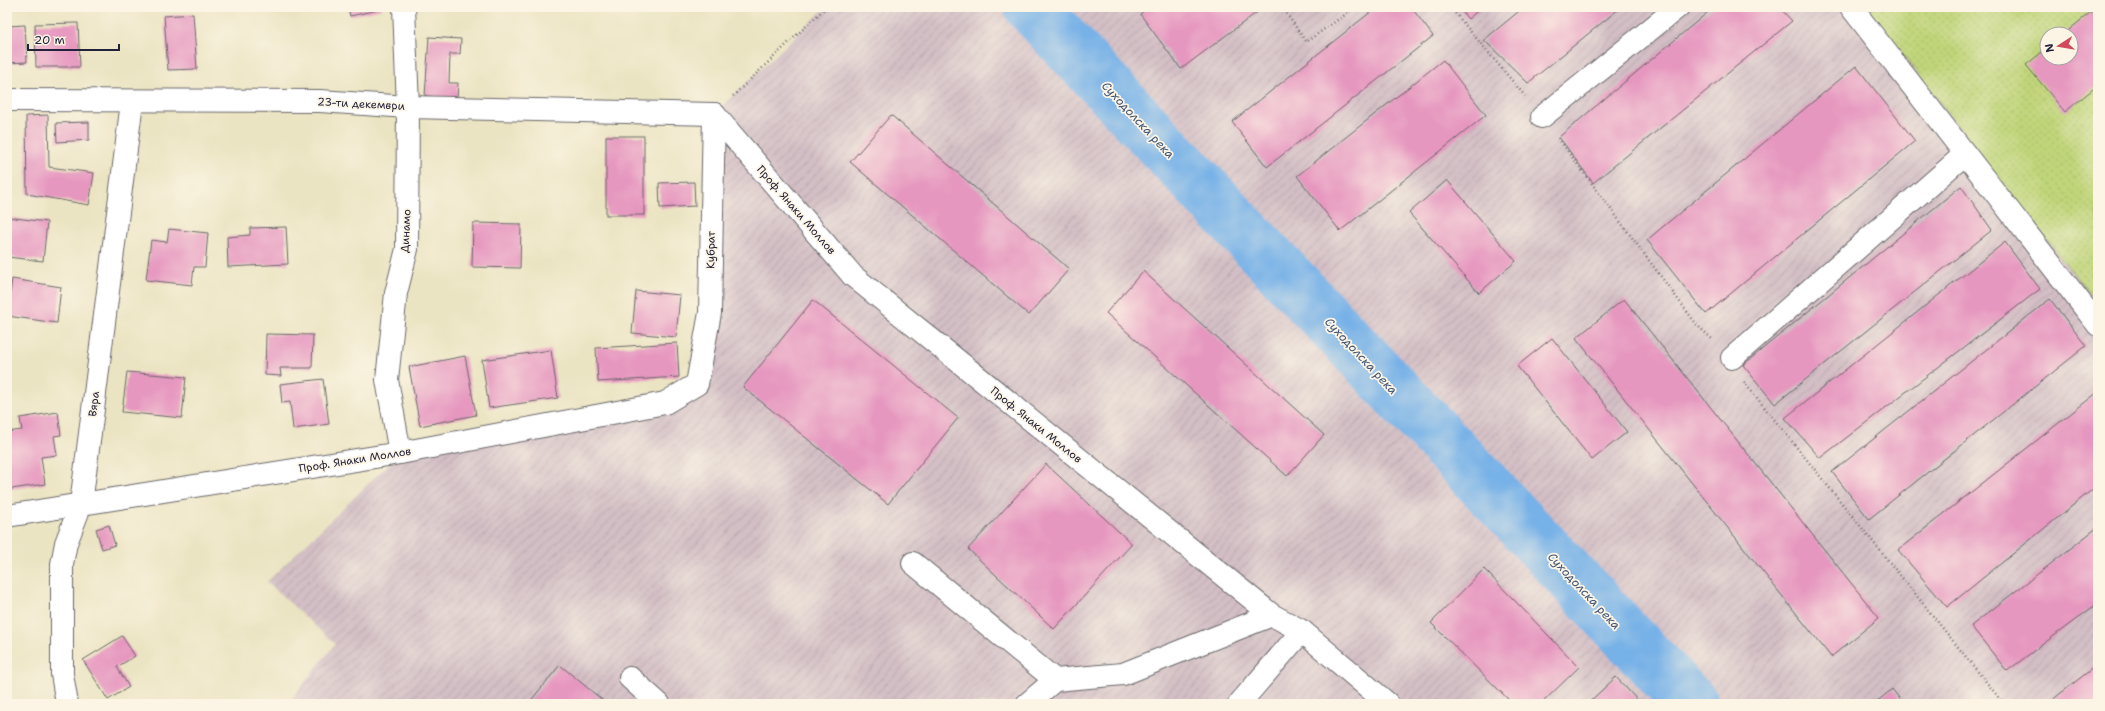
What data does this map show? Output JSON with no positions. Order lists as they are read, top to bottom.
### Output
{
  "streets": {
    "street": [
      "23-ти декември",
      "Проф. Янаки Моллов",
      "Динамо",
      "Кубрат",
      "Вяра"
    ]
  },
  "crossings": [
    ["23-ти декември", "Проф. Янаки Моллов"],
    ["23-ти декември", "Динамо"],
    ["23-ти декември", "Кубрат"],
    ["23-ти декември", "Вяра"],
    ["Проф. Янаки Моллов", "Динамо"],
    ["Проф. Янаки Моллов", "Кубрат"],
    ["Проф. Янаки Моллов", "Вяра"]
  ],
  "water": ["Суходолска река"],
  "scale_bar": "20 m",
  "north": "left"
}
